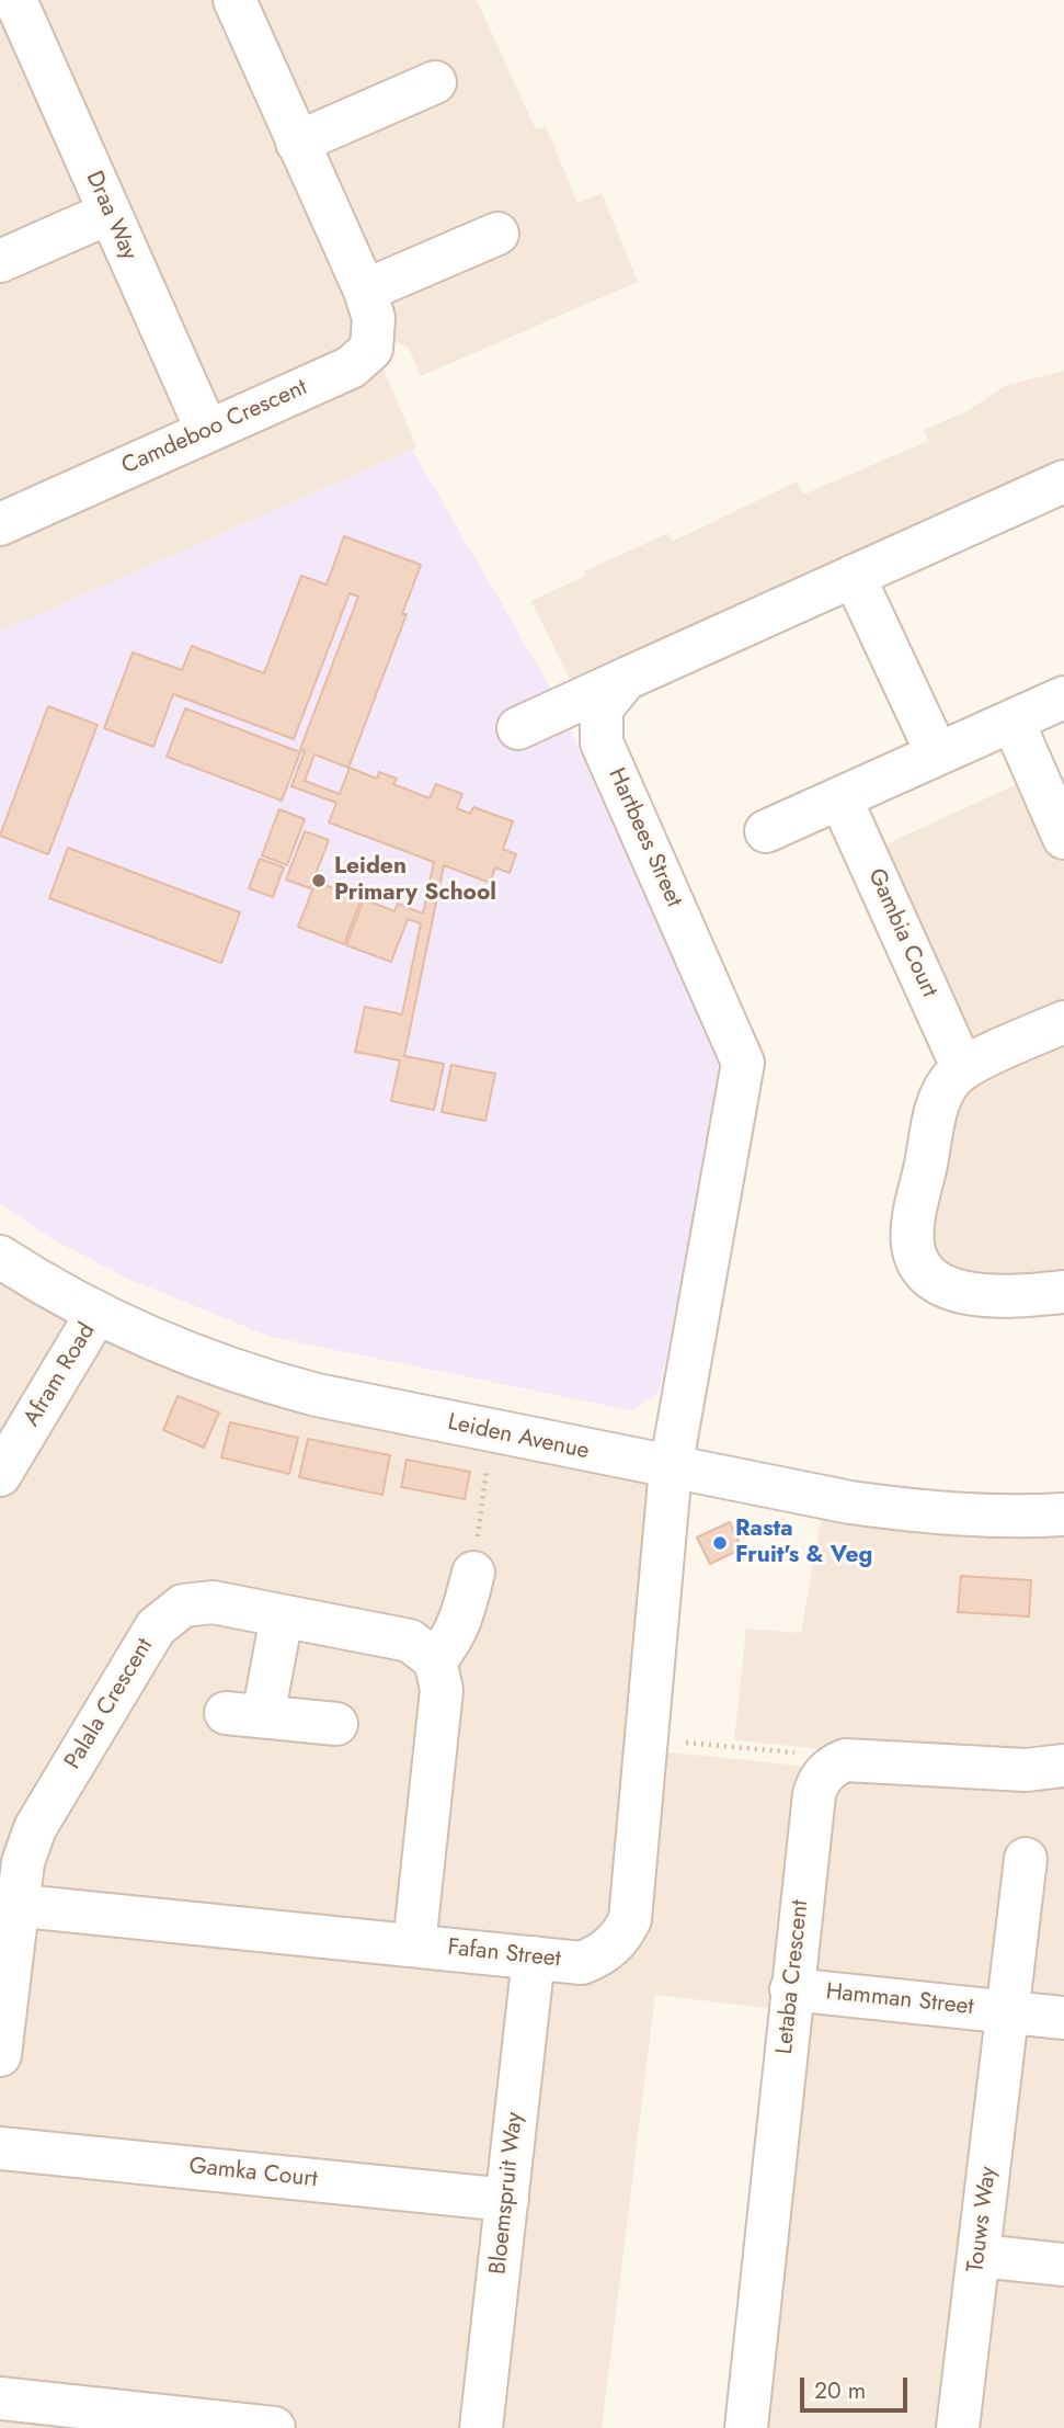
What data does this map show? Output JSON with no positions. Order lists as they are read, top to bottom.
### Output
{
  "streets": {
    "street": [
      "Draa Way",
      "Camdeboo Crescent",
      "Hartbees Street",
      "Gambia Court",
      "Afram Road",
      "Leiden Avenue",
      "Palala Crescent",
      "Fafan Street",
      "Letaba Crescent",
      "Hamman Street",
      "Gamka Court",
      "Bloemspruit Way",
      "Touws Way"
    ]
  },
  "crossings": [
    ["Draa Way", "Camdeboo Crescent"],
    ["Hartbees Street", "Leiden Avenue"],
    ["Hartbees Street", "Fafan Street"],
    ["Afram Road", "Leiden Avenue"],
    ["Leiden Avenue", "Fafan Street"],
    ["Palala Crescent", "Fafan Street"],
    ["Fafan Street", "Bloemspruit Way"],
    ["Letaba Crescent", "Hamman Street"],
    ["Hamman Street", "Touws Way"],
    ["Gamka Court", "Bloemspruit Way"]
  ],
  "places": ["Leiden Primary School", "Rasta Fruit's & Veg"],
  "scale_bar": "20 m"
}
